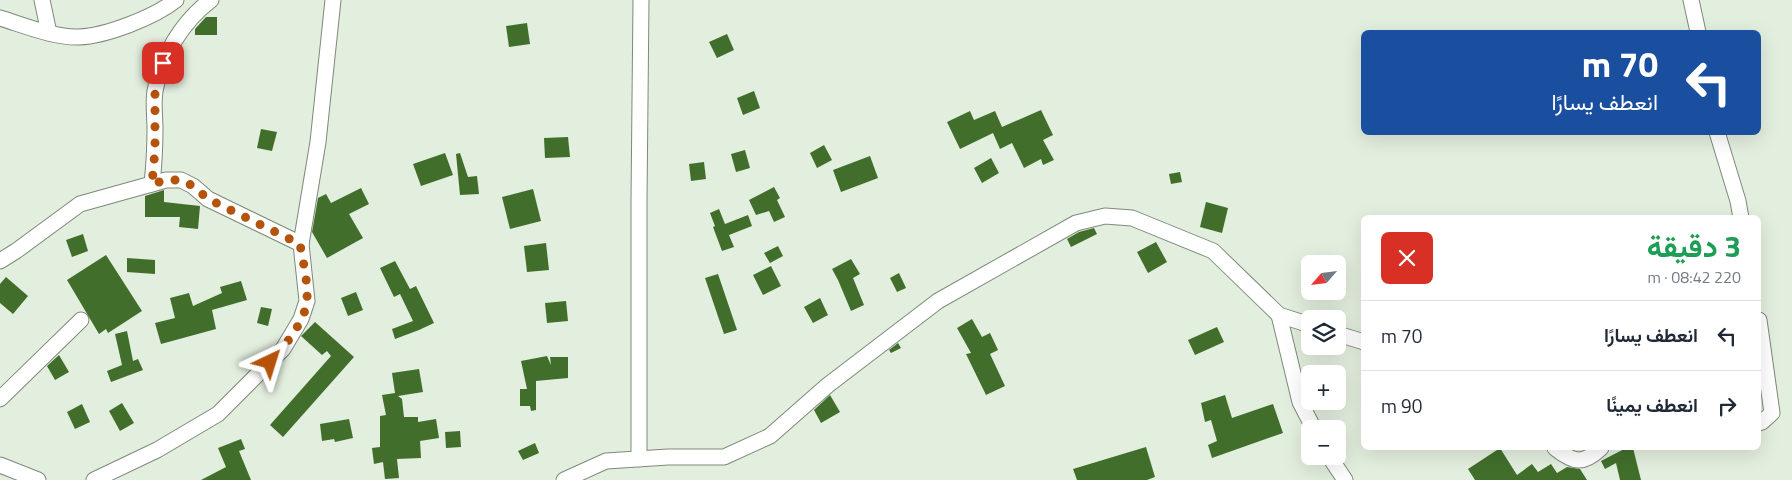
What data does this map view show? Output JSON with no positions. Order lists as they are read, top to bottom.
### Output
{
  "north": "bottom left",
  "page": {
    "turn": ["70 m", "انعطف يسارًا"],
    "heading": ["3 دقيقة", "220 m · 08:42"],
    "map_buttons": ["+", "−"],
    "list": [
      {
        "name": "انعطف يسارًا",
        "value": "70 m"
      },
      {
        "name": "انعطف يمينًا",
        "value": "90 m"
      }
    ]
  }
}
